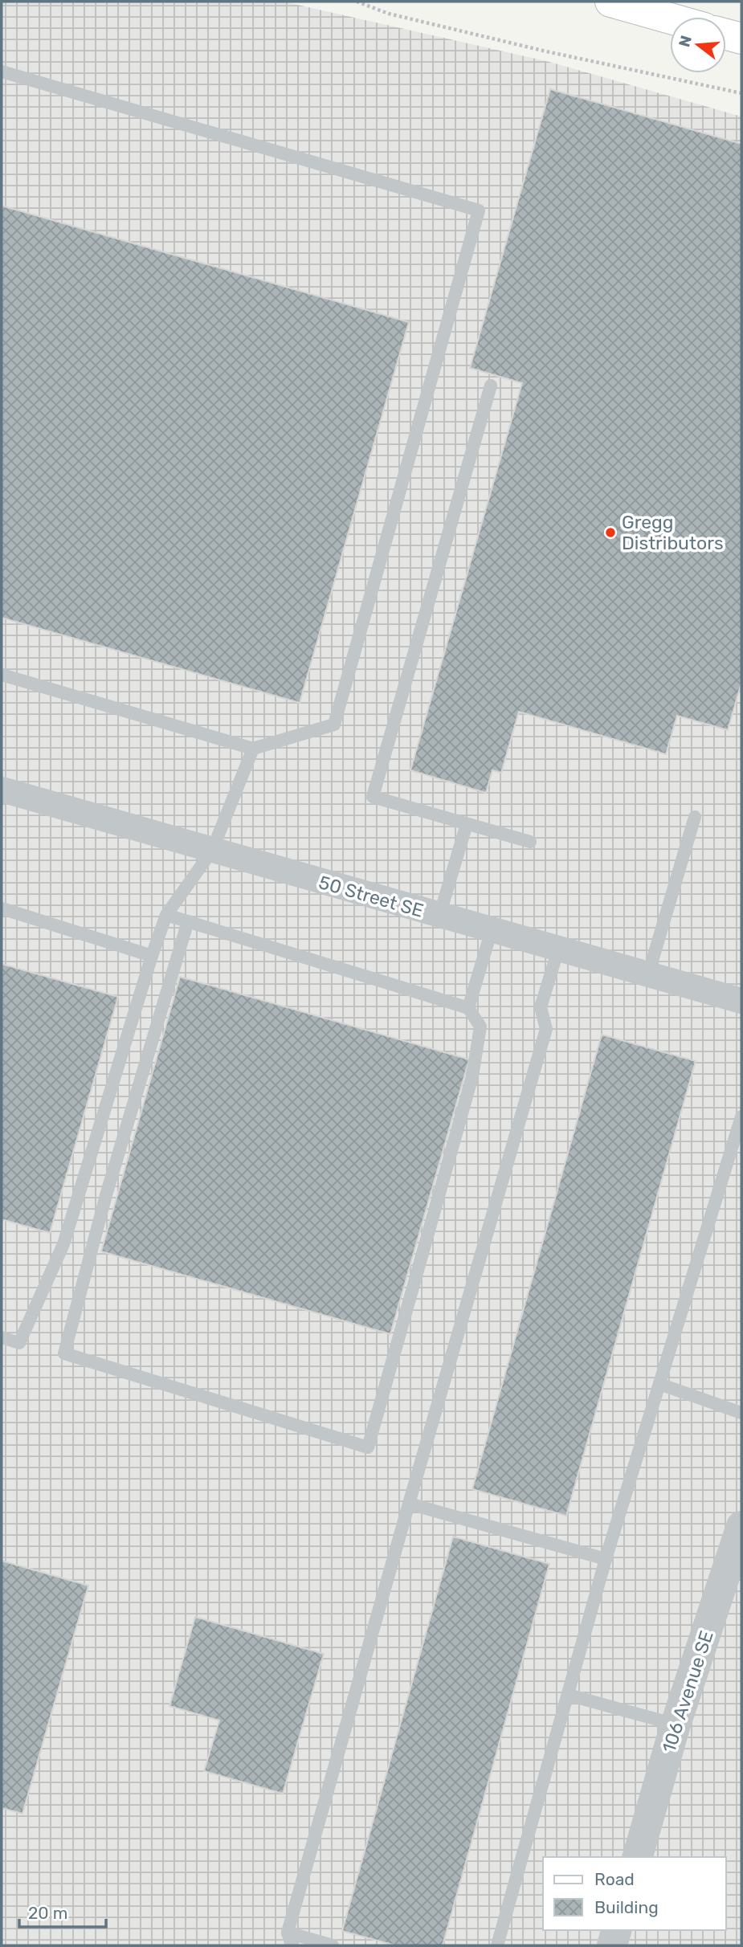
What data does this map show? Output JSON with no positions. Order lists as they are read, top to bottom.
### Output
{
  "streets": {
    "street": ["50 Street SE", "106 Avenue SE"]
  },
  "places": ["Gregg Distributors"],
  "legend": ["Road", "Building"],
  "scale_bar": "20 m",
  "north": "left"
}
